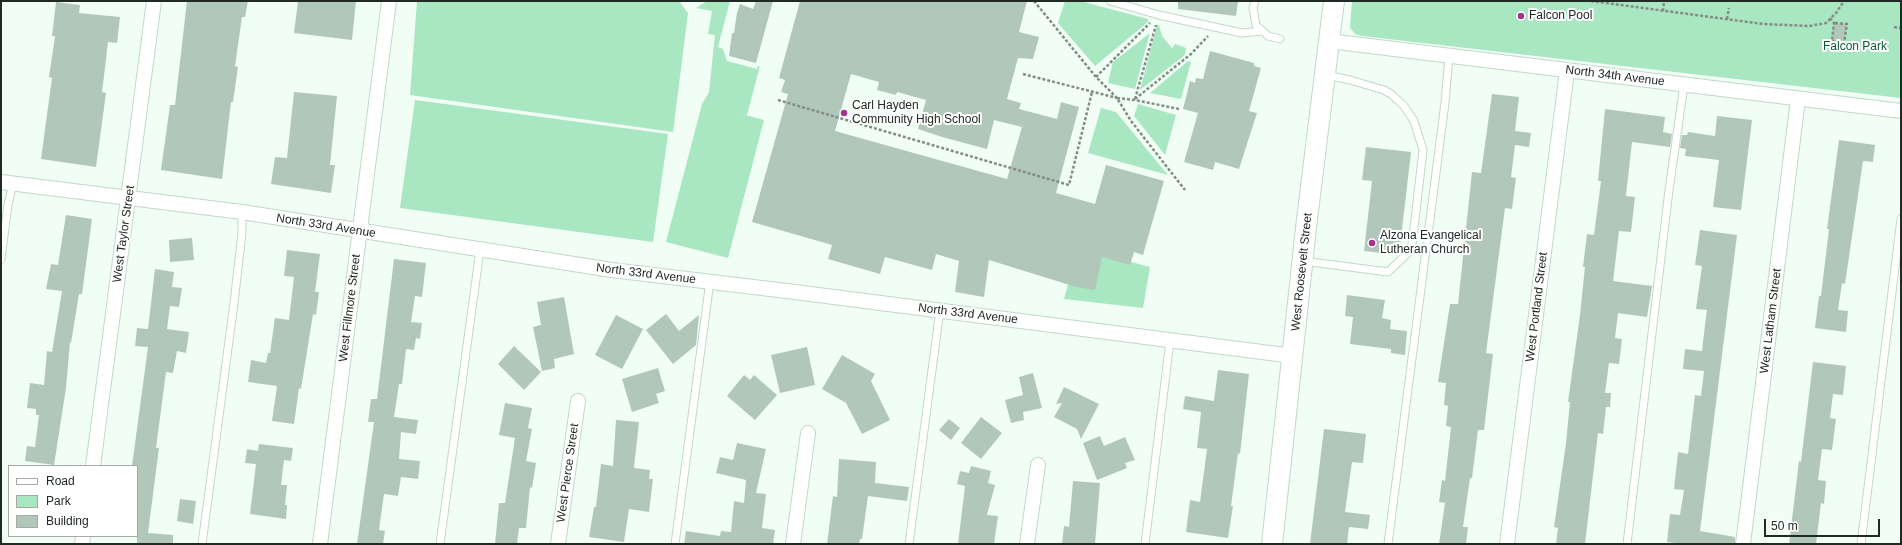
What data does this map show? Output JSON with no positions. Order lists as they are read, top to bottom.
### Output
{
  "streets": {
    "street": [
      "North 34th Avenue",
      "North 33rd Avenue",
      "West Taylor Street",
      "West Roosevelt Street",
      "West Portland Street",
      "West Fillmore Street",
      "West Latham Street",
      "West Pierce Street"
    ]
  },
  "crossings": [
    ["North 34th Avenue", "West Roosevelt Street"],
    ["North 34th Avenue", "West Portland Street"],
    ["North 34th Avenue", "West Latham Street"],
    ["North 33rd Avenue", "West Taylor Street"],
    ["North 33rd Avenue", "West Roosevelt Street"],
    ["North 33rd Avenue", "West Fillmore Street"]
  ],
  "parks": ["Falcon Park"],
  "places": ["Falcon Pool", "Carl Hayden Community High School", "Alzona Evangelical Lutheran Church"],
  "legend": ["Road", "Park", "Building"],
  "scale_bar": "50 m"
}
